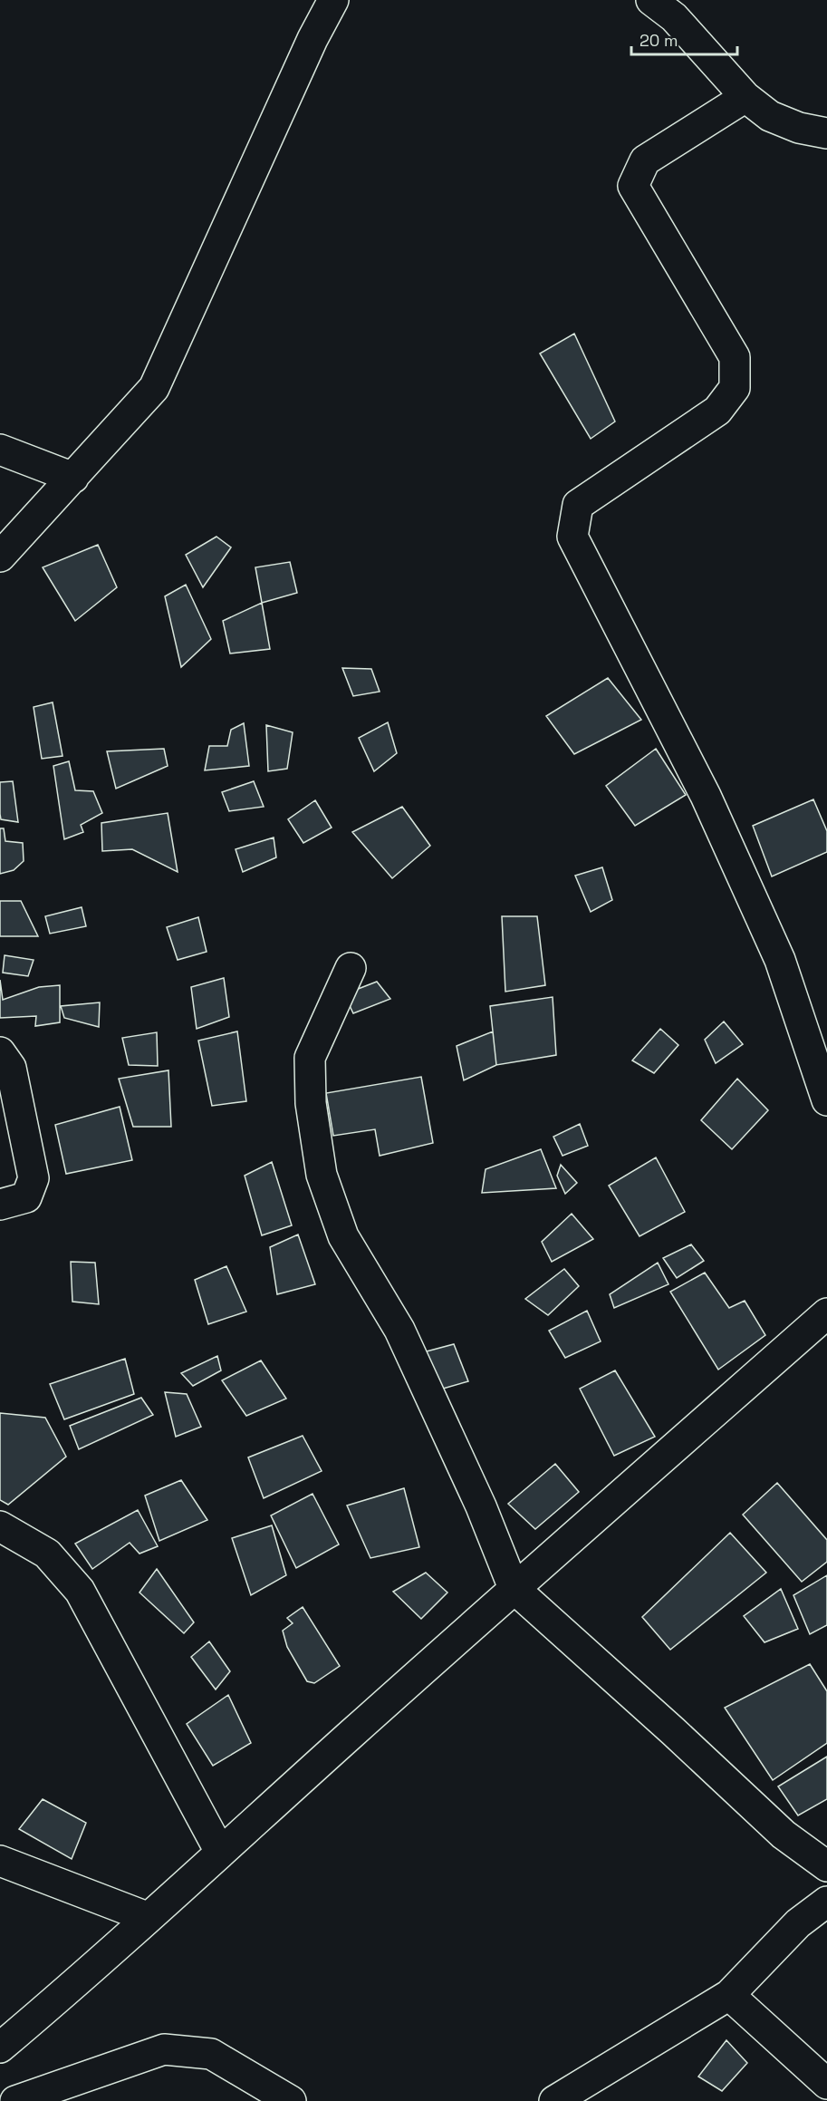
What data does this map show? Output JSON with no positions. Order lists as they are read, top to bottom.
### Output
{
  "scale_bar": "20 m"
}
